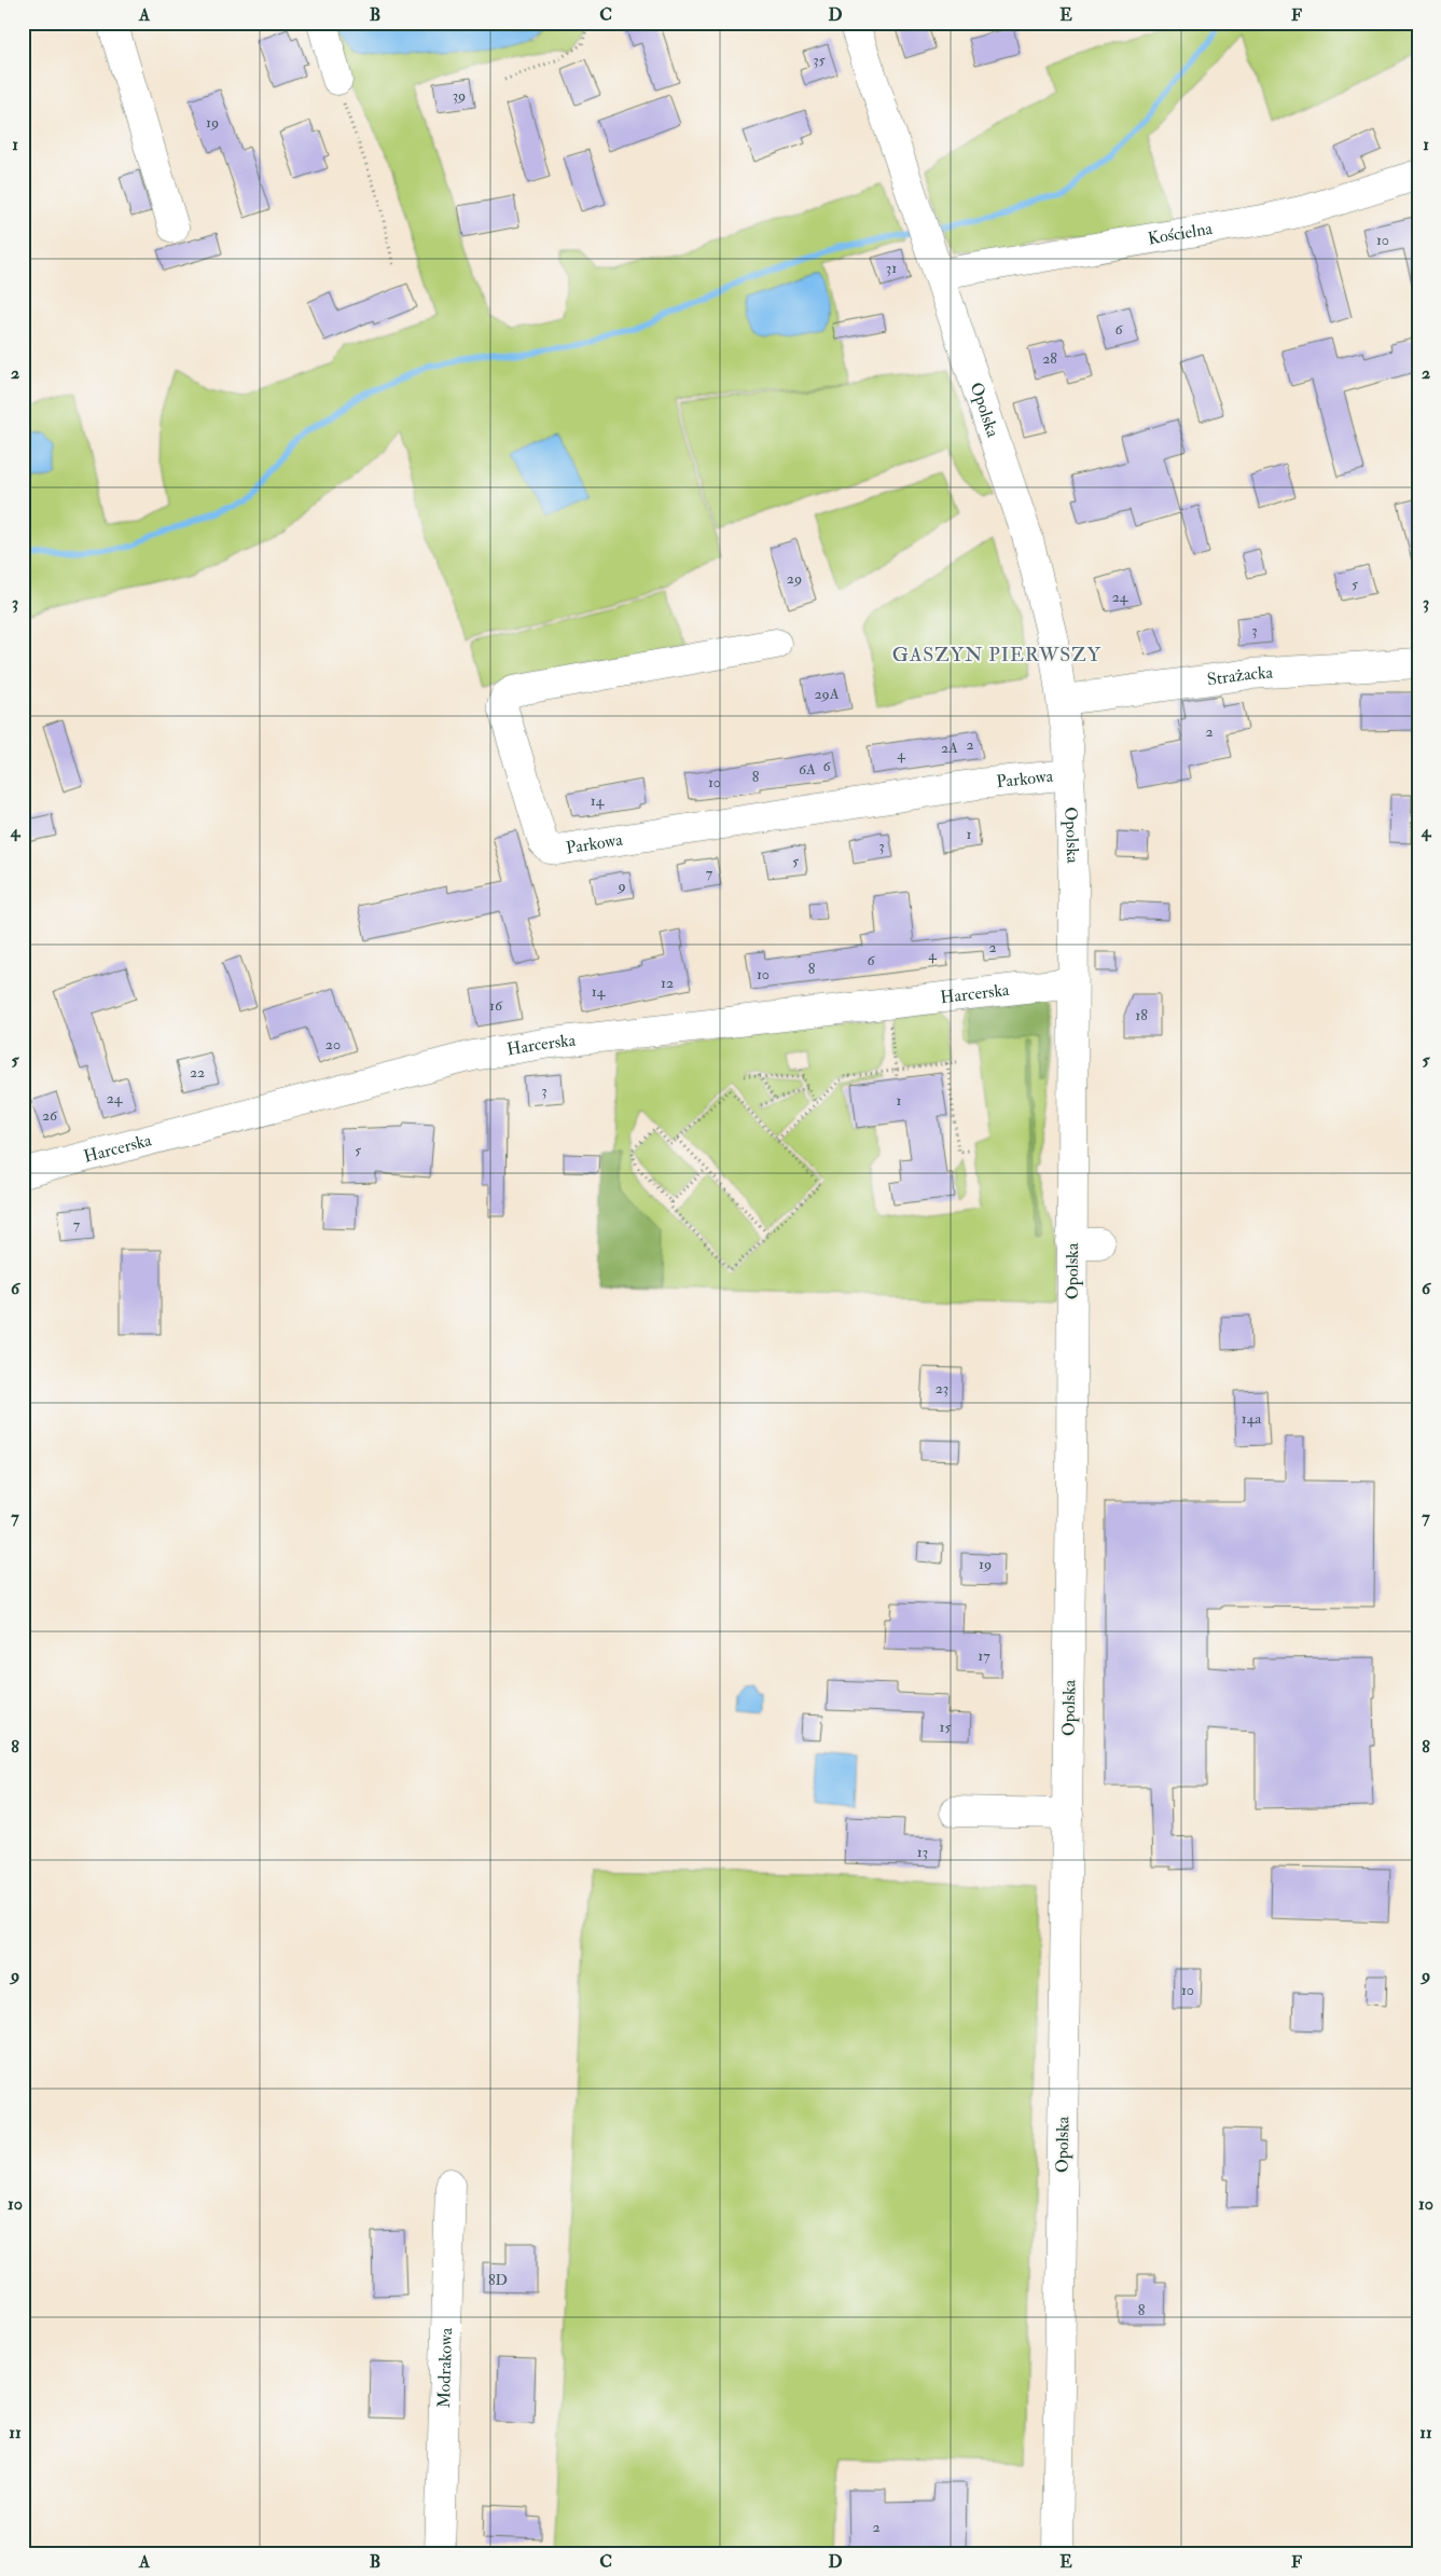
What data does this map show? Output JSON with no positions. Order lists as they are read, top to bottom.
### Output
{
  "streets": {
    "street": [
      "Kościelna",
      "Opolska",
      "Strażacka",
      "Parkowa",
      "Harcerska",
      "Modrakowa"
    ]
  },
  "crossings": [
    ["Kościelna", "Opolska"],
    ["Opolska", "Strażacka"],
    ["Opolska", "Parkowa"],
    ["Opolska", "Harcerska"]
  ],
  "districts": ["GASZYN PIERWSZY"],
  "house_numbers": [
    "35",
    "39",
    "19",
    "10",
    "31",
    "6",
    "28",
    "29",
    "5",
    "24",
    "3",
    "29A",
    "2",
    "2",
    "2A",
    "4",
    "6",
    "6A",
    "8",
    "10",
    "14",
    "1",
    "3",
    "5",
    "7",
    "9",
    "2",
    "4",
    "6",
    "8",
    "10",
    "12",
    "14",
    "16",
    "18",
    "20",
    "22",
    "3",
    "24",
    "1",
    "26",
    "5",
    "7",
    "23",
    "14a",
    "19",
    "17",
    "15",
    "13",
    "10",
    "8D",
    "8",
    "2"
  ],
  "grid": {
    "columns": [
      "A",
      "B",
      "C",
      "D",
      "E",
      "F"
    ],
    "rows": [
      "1",
      "2",
      "3",
      "4",
      "5",
      "6",
      "7",
      "8",
      "9",
      "10",
      "11"
    ]
  }
}
